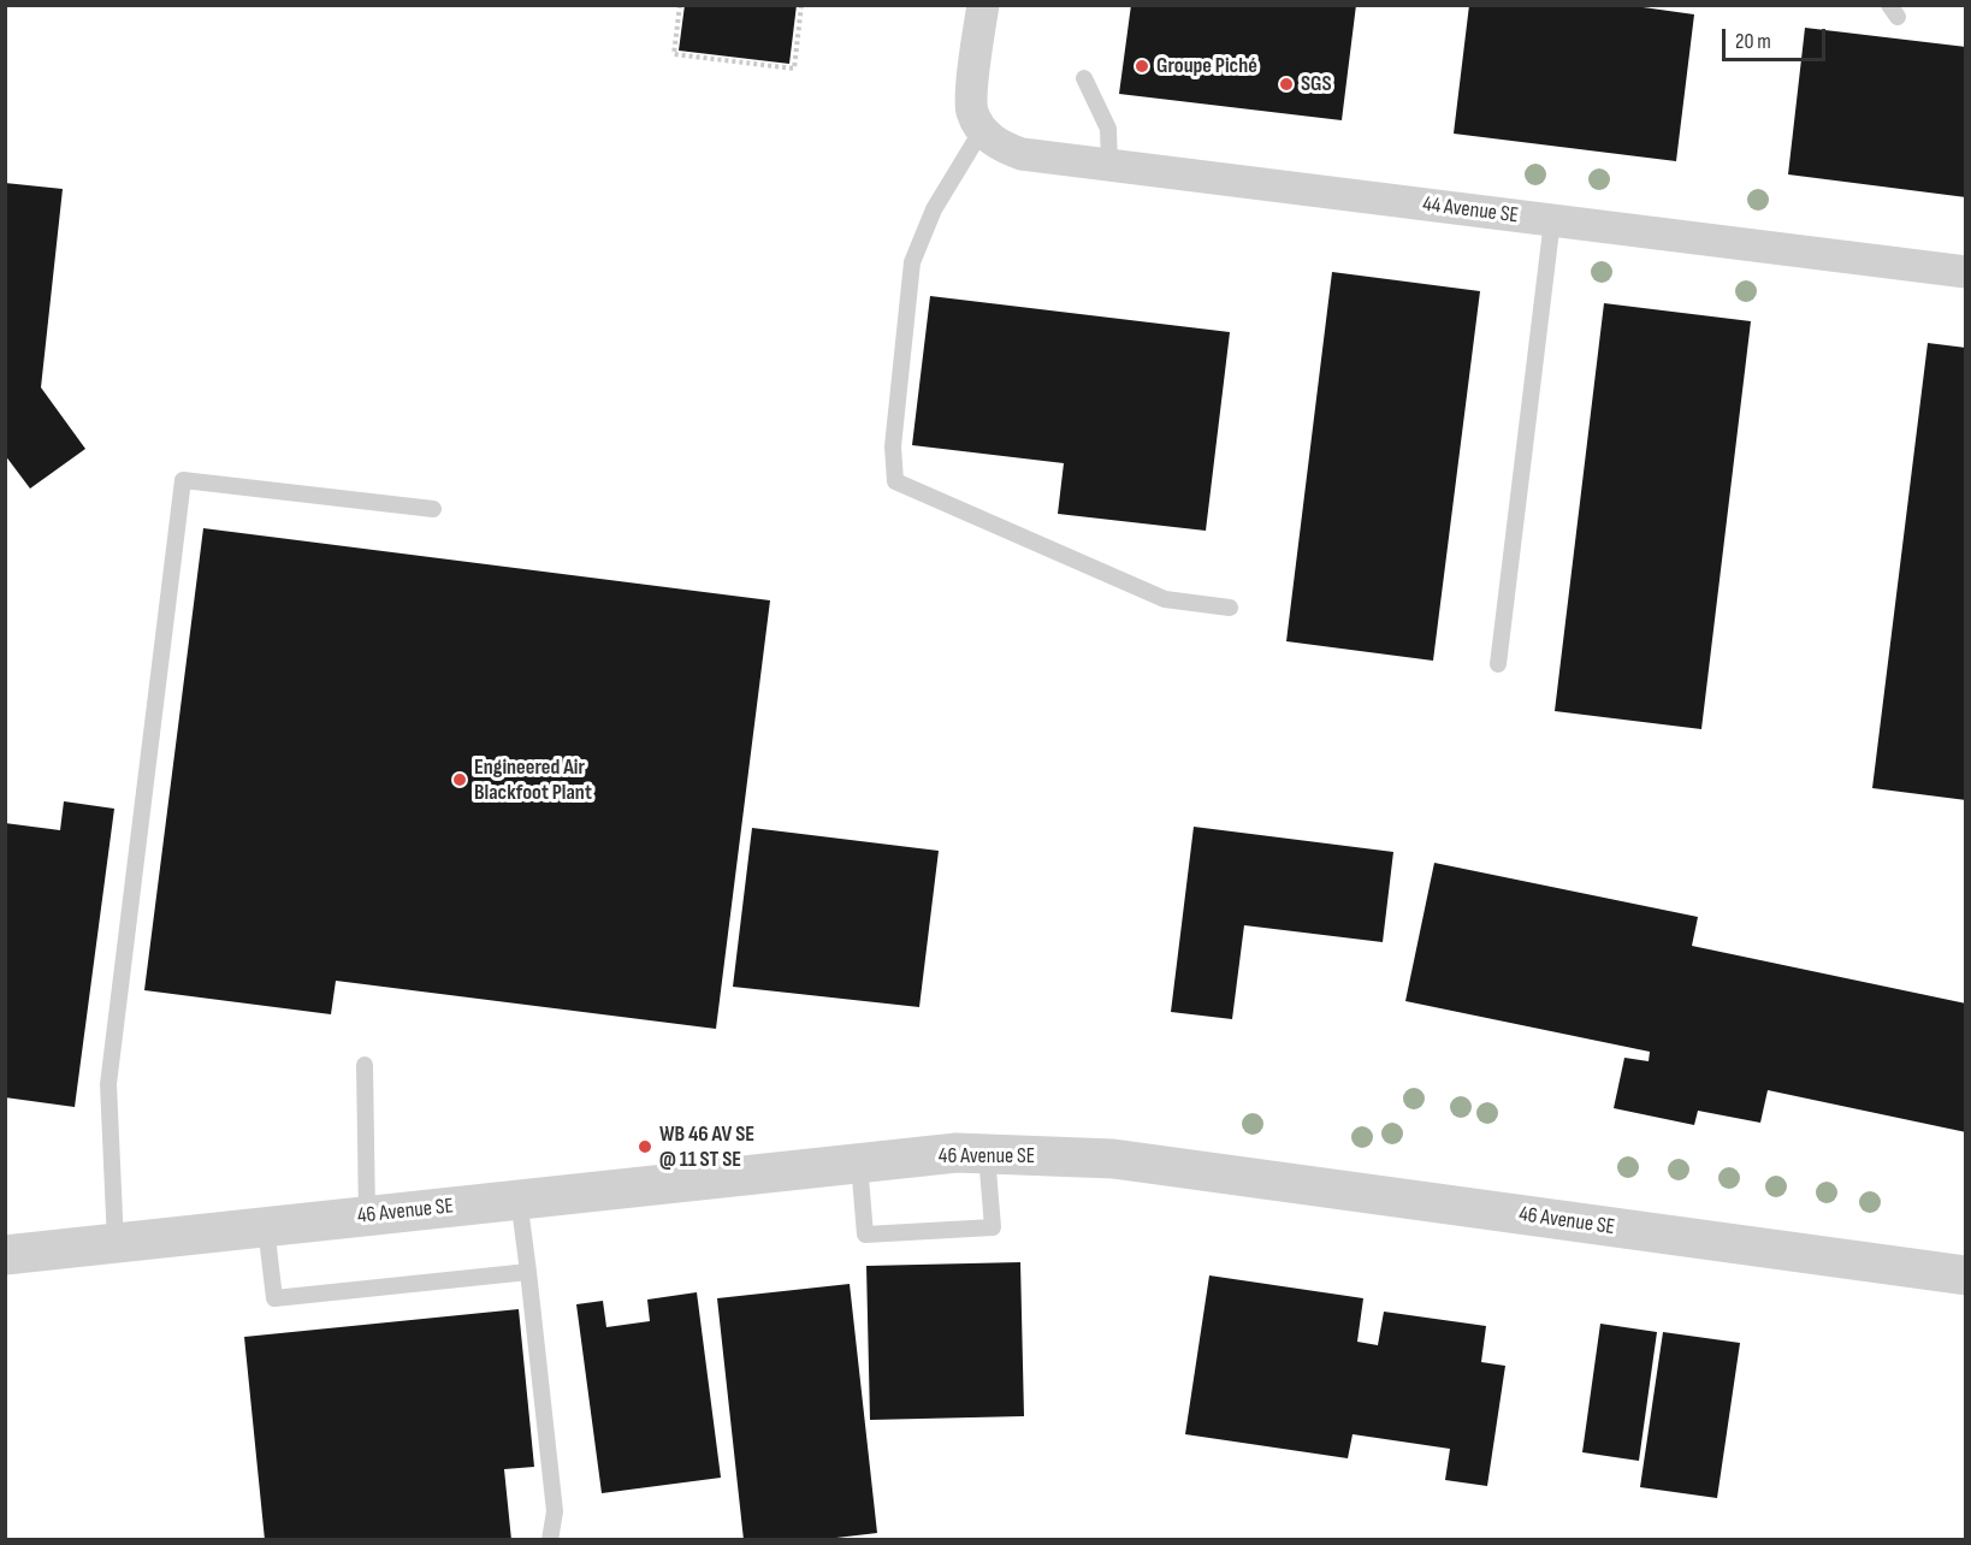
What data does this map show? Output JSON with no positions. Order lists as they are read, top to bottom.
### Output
{
  "streets": {
    "street": ["44 Avenue SE", "46 Avenue SE"]
  },
  "places": [
    "Groupe Piché",
    "SGS",
    "Engineered Air Blackfoot Plant",
    "WB 46 AV SE @ 11 ST SE"
  ],
  "scale_bar": "20 m"
}
